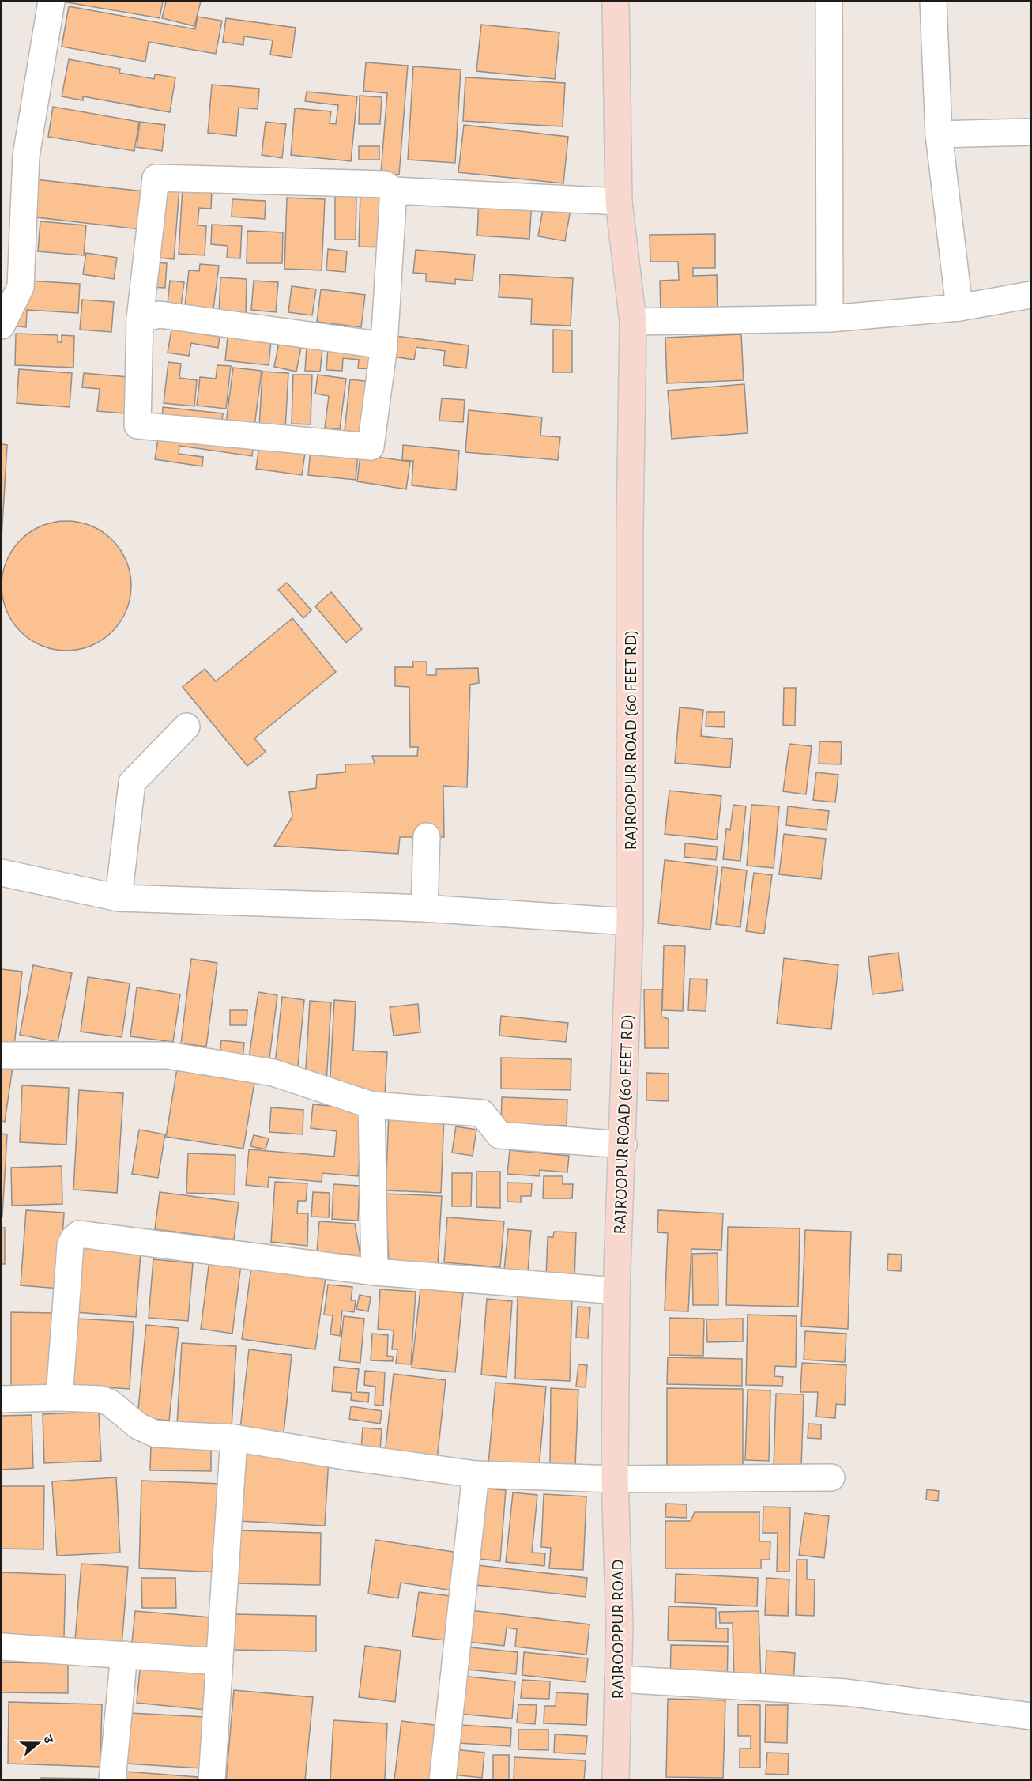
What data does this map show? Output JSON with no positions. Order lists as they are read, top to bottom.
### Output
{
  "streets": {
    "main road": ["RAJROOPUR ROAD (60 FEET RD)", "RAJROOPPUR ROAD"]
  },
  "crossings": [
    ["RAJROOPUR ROAD (60 FEET RD)", "RAJROOPPUR ROAD"]
  ],
  "north": "right"
}
